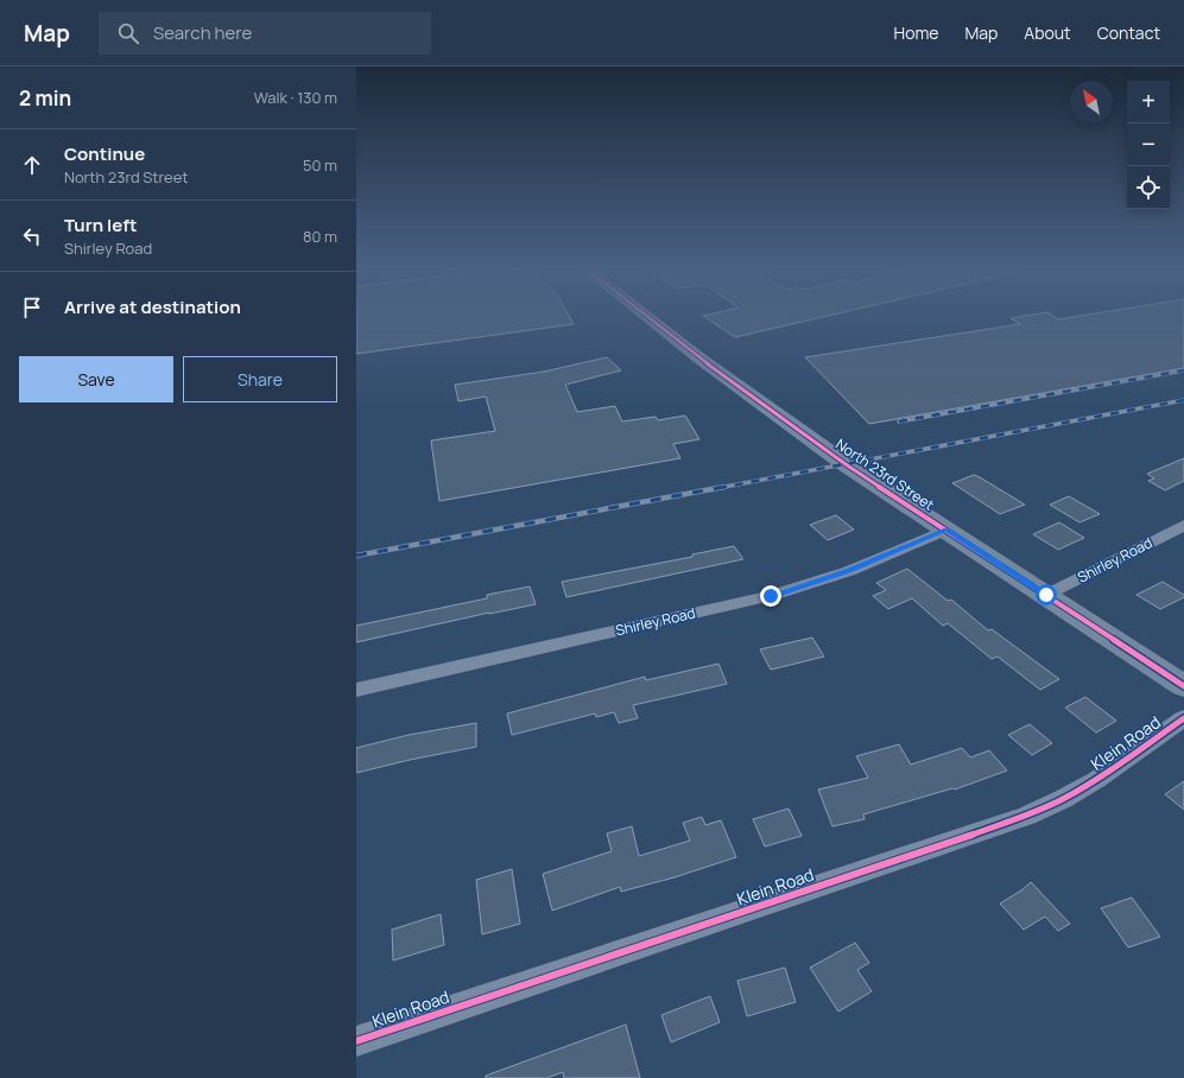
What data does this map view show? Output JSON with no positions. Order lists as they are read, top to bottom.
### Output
{
  "streets": {
    "main road": ["North 23rd Street"],
    "street": ["Shirley Road", "Klein Road"]
  },
  "crossings": [
    ["North 23rd Street", "Shirley Road"]
  ],
  "north": "top left",
  "page": {
    "header": "Map",
    "search": "Search here",
    "nav": [
      "Home",
      "Map",
      "About",
      "Contact"
    ],
    "heading": ["2 min", "Walk · 130 m"],
    "map_buttons": ["+", "−"],
    "list": [
      ["Continue", "North 23rd Street", "50 m"],
      ["Turn left", "Shirley Road", "80 m"],
      "Arrive at destination"
    ],
    "buttons": ["Save", "Share"]
  }
}
